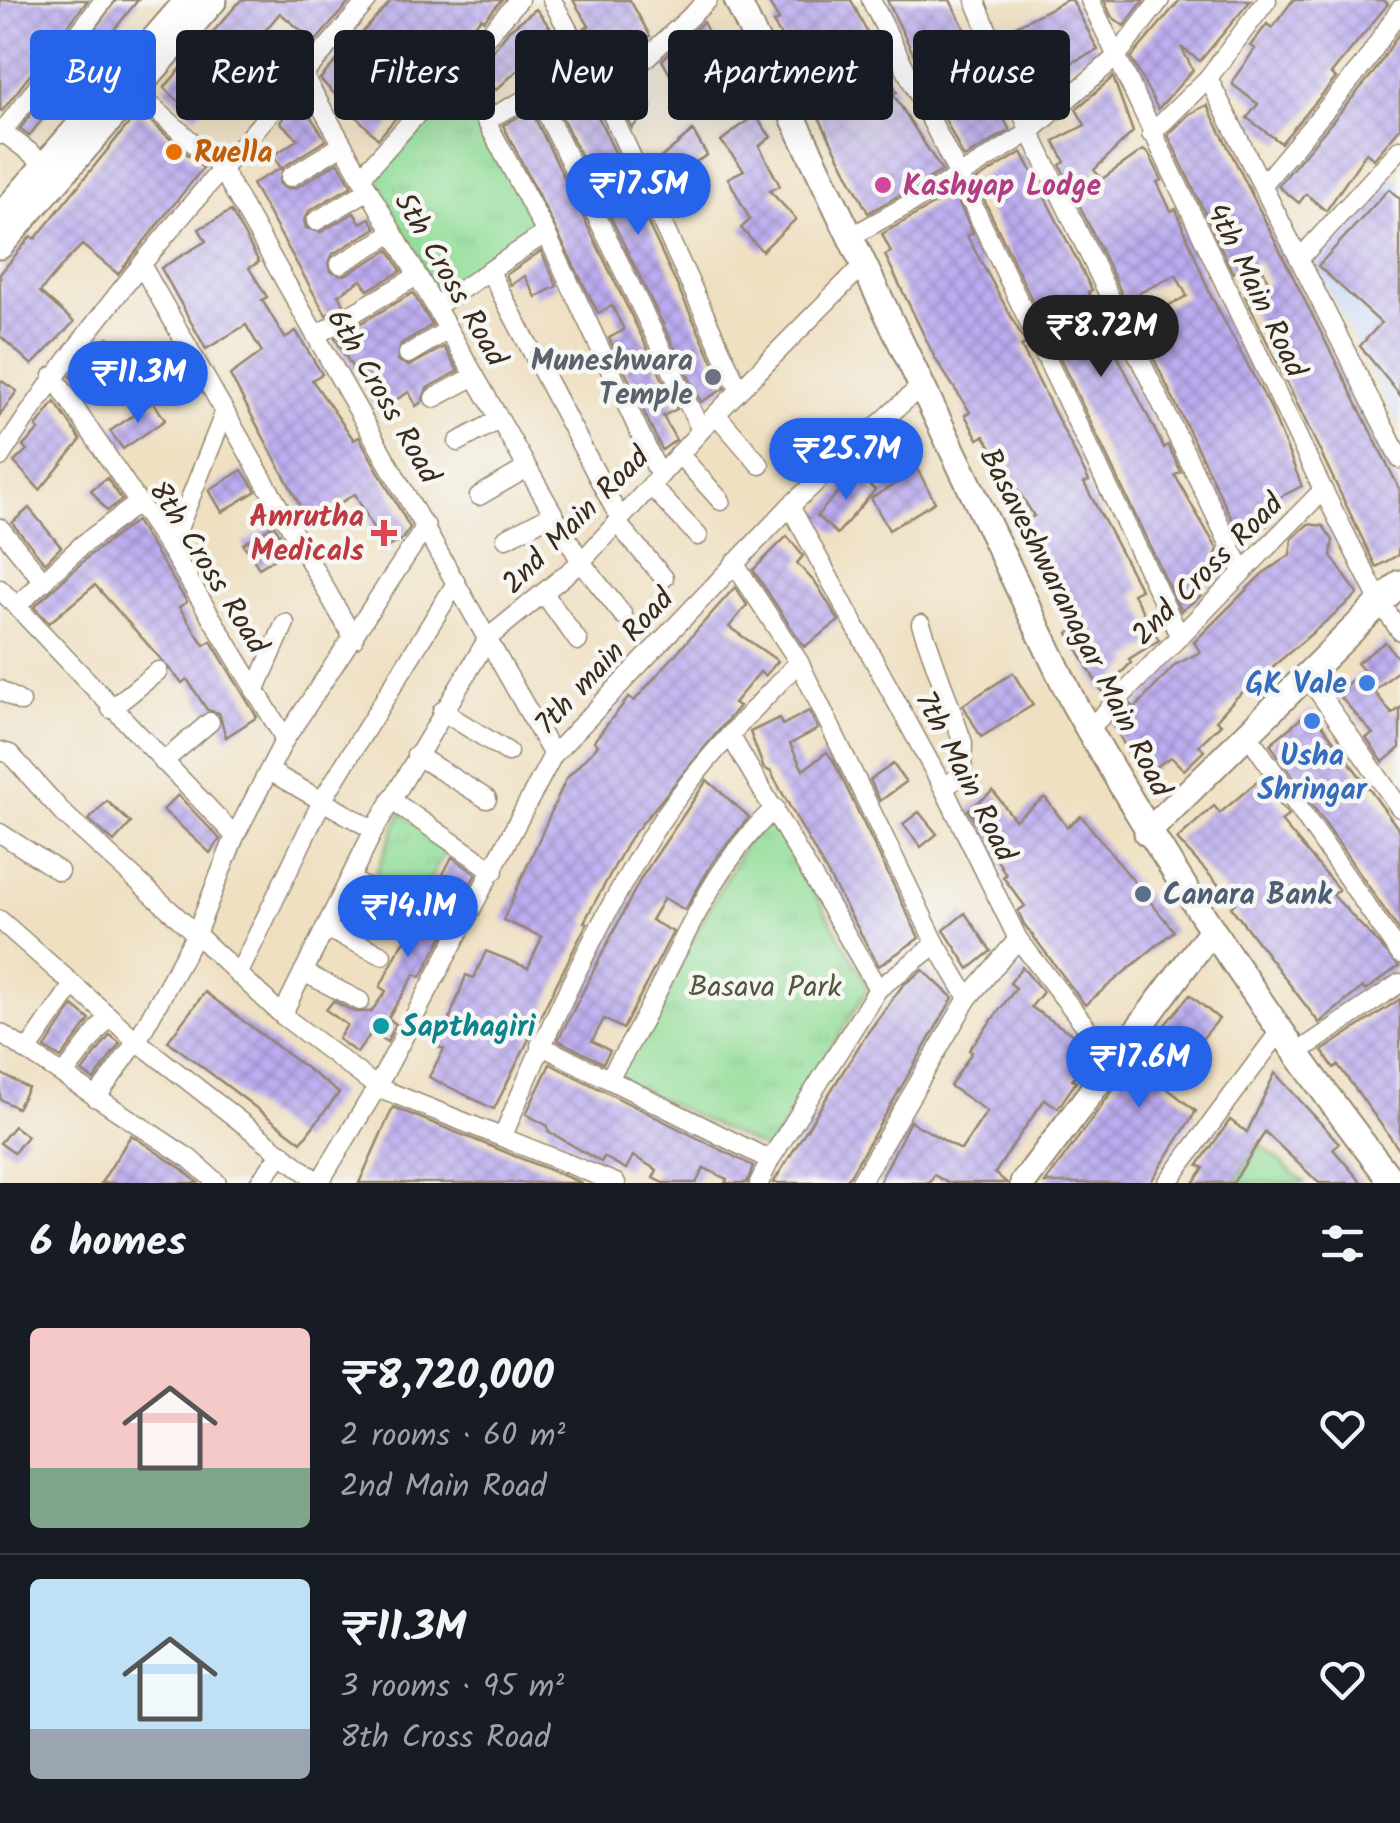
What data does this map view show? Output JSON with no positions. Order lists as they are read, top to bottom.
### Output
{
  "streets": {
    "main road": ["Basaveshwaranagar Main Road"],
    "street": [
      "5th Cross Road",
      "4th Main Road",
      "6th Cross Road",
      "2nd Main Road",
      "8th Cross Road",
      "2nd Cross Road",
      "7th main Road",
      "7th Main Road"
    ]
  },
  "crossings": [
    ["5th Cross Road", "2nd Main Road"],
    ["4th Main Road", "2nd Cross Road"],
    ["6th Cross Road", "2nd Main Road"],
    ["6th Cross Road", "7th main Road"],
    ["2nd Main Road", "Basaveshwaranagar Main Road"],
    ["2nd Cross Road", "Basaveshwaranagar Main Road"],
    ["Basaveshwaranagar Main Road", "7th main Road"],
    ["7th main Road", "7th Main Road"]
  ],
  "parks": ["Basava Park"],
  "places": {
    "other": [
      "Ruella",
      "Kashyap Lodge",
      "Muneshwara Temple",
      "GK Vale",
      "Usha Shringar",
      "Canara Bank",
      "Sapthagiri"
    ],
    "health": ["Amrutha Medicals"]
  },
  "page": {
    "chip": [
      "Buy",
      "Rent",
      "Filters",
      "New",
      "Apartment",
      "House"
    ],
    "price": [
      "₹17.5M",
      "₹8.72M",
      "₹11.3M",
      "₹25.7M",
      "₹14.1M",
      "₹17.6M"
    ],
    "heading": "6 homes",
    "list": [
      {
        "name": "₹8,720,000",
        "note": "2 rooms · 60 m² · 2nd Main Road"
      },
      {
        "name": "₹11.3M",
        "note": "3 rooms · 95 m² · 8th Cross Road"
      }
    ]
  }
}
